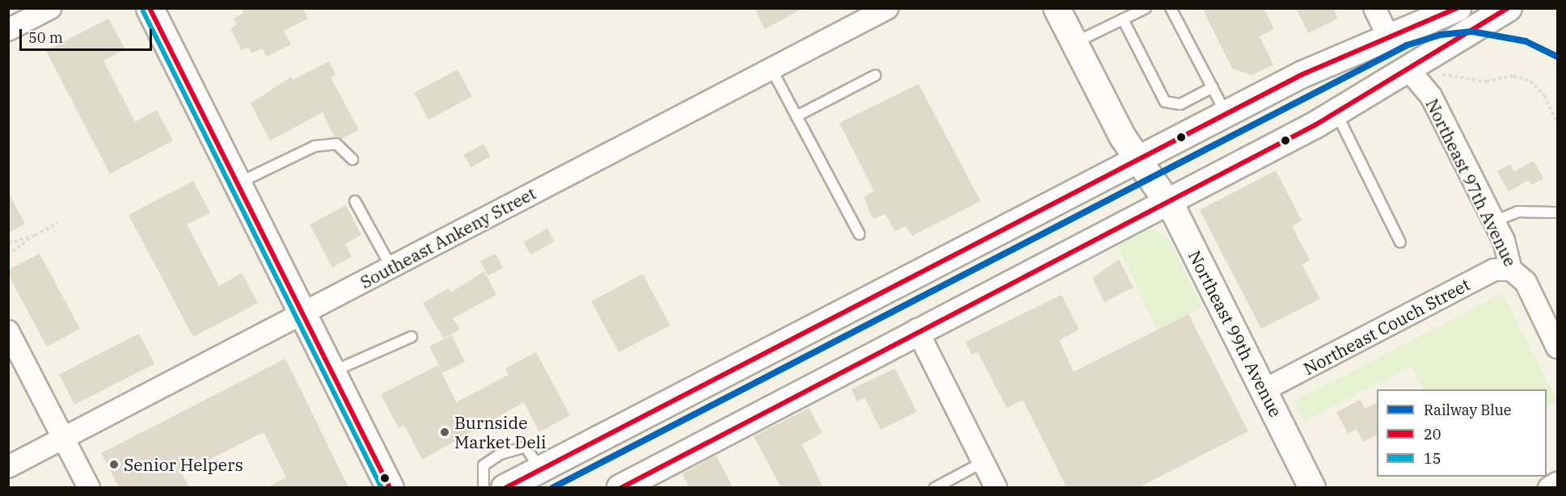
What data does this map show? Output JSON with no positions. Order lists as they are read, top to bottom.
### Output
{
  "streets": {
    "street": [
      "Northeast 97th Avenue",
      "Southeast Ankeny Street",
      "Northeast Couch Street",
      "Northeast 99th Avenue"
    ]
  },
  "crossings": [
    ["Northeast 97th Avenue", "Northeast Couch Street"],
    ["Northeast Couch Street", "Northeast 99th Avenue"]
  ],
  "places": ["Burnside Market Deli", "Senior Helpers"],
  "lines": ["transit line 20", "transit line 15", "rail line Blue"],
  "legend": ["Railway Blue", "20", "15"],
  "scale_bar": "50 m"
}
